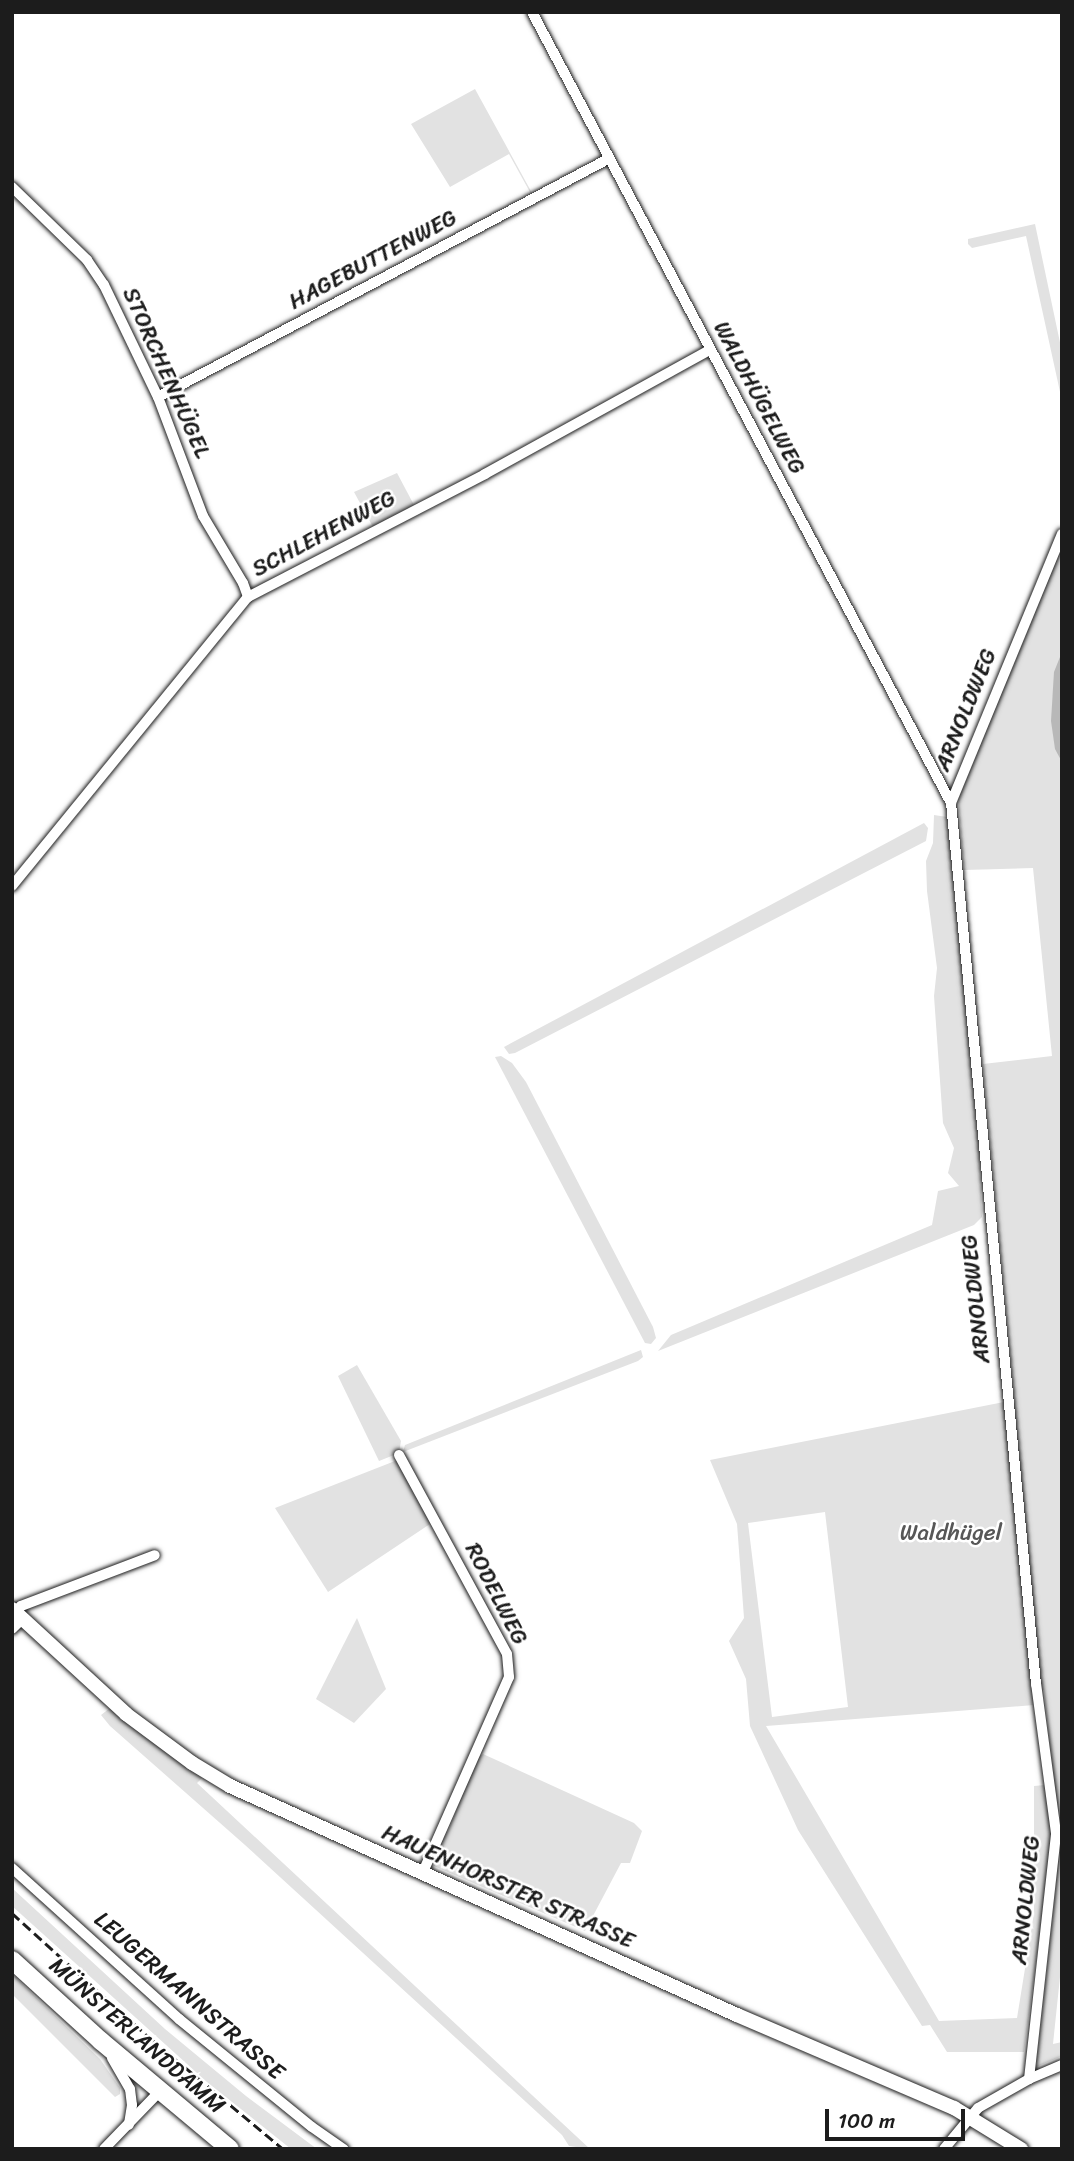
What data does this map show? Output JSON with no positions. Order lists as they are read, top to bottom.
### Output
{
  "streets": {
    "main road": ["MÜNSTERLANDDAMM"],
    "street": [
      "HAGEBUTTENWEG",
      "STORCHENHÜGEL",
      "WALDHÜGELWEG",
      "SCHLEHENWEG",
      "ARNOLDWEG",
      "RODELWEG",
      "HAUENHORSTER STRASSE",
      "LEUGERMANNSTRASSE"
    ]
  },
  "crossings": [
    ["HAGEBUTTENWEG", "STORCHENHÜGEL"],
    ["HAGEBUTTENWEG", "WALDHÜGELWEG"],
    ["STORCHENHÜGEL", "SCHLEHENWEG"],
    ["WALDHÜGELWEG", "SCHLEHENWEG"],
    ["WALDHÜGELWEG", "ARNOLDWEG"],
    ["RODELWEG", "HAUENHORSTER STRASSE"]
  ],
  "parks": ["Waldhügel"],
  "scale_bar": "100 m"
}
